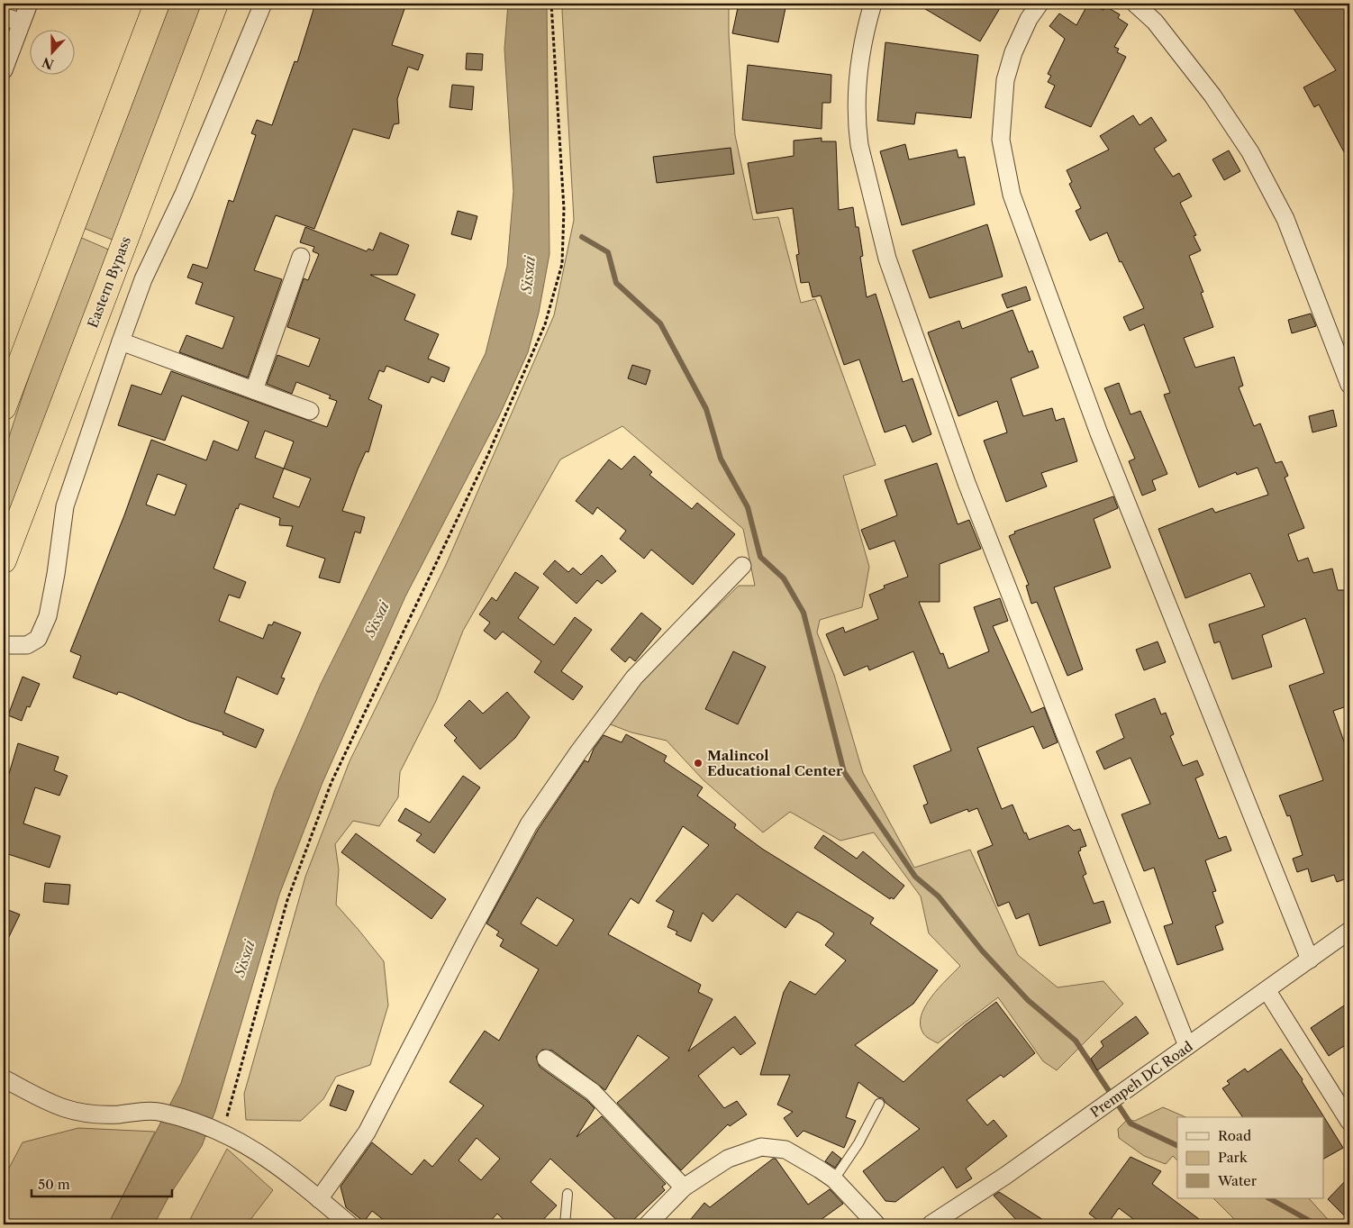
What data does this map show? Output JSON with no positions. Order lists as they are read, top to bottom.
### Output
{
  "streets": {
    "highway": ["Eastern Bypass"],
    "street": ["Prempeh DC Road"]
  },
  "water": ["Sissai"],
  "places": ["Malincol Educational Center"],
  "legend": ["Road", "Park", "Water"],
  "scale_bar": "50 m",
  "north": "bottom"
}
